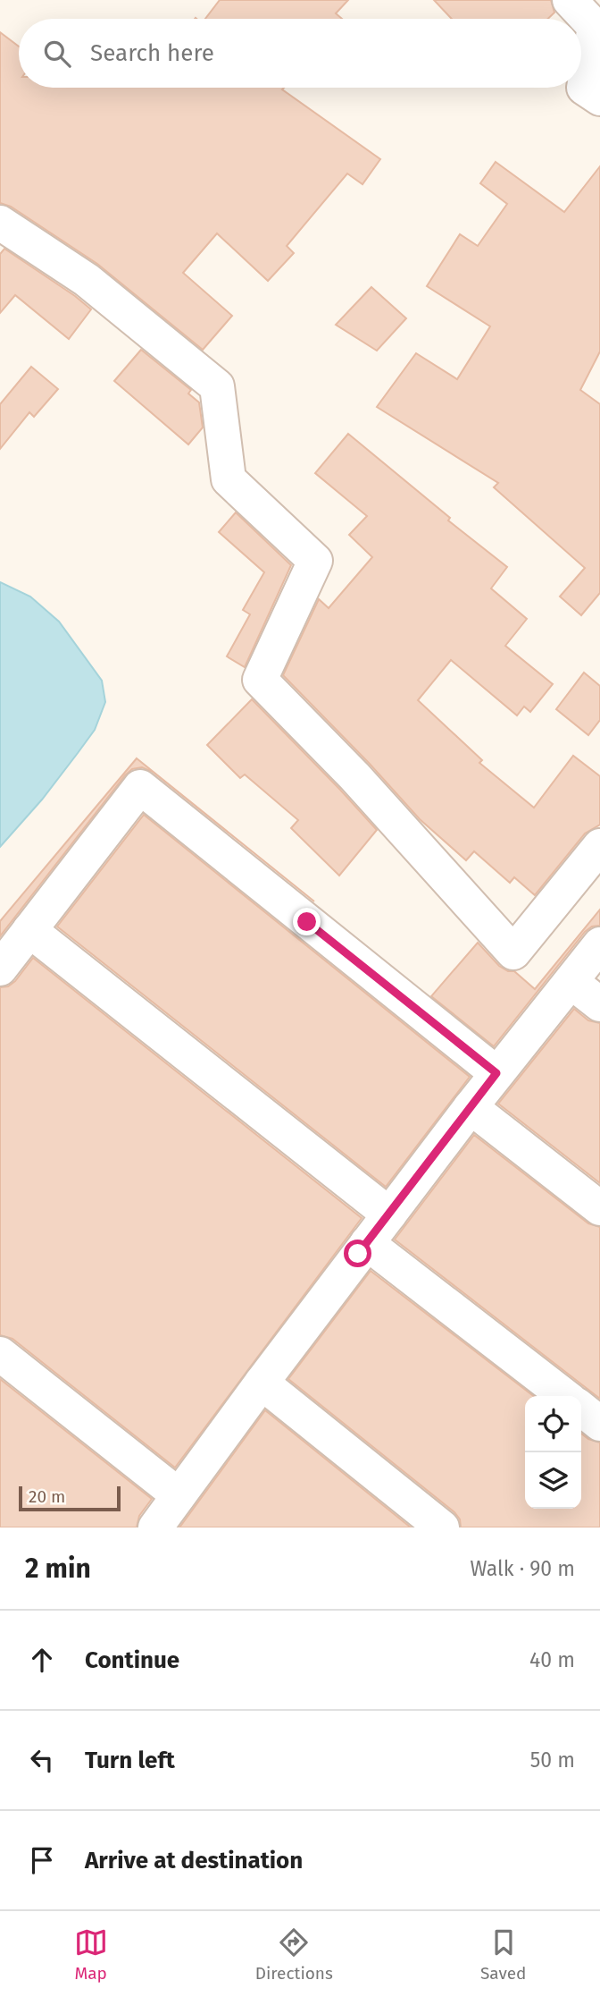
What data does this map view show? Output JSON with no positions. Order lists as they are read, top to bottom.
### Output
{
  "scale_bar": "20 m",
  "page": {
    "search": "Search here",
    "scale": "20 m",
    "heading": ["2 min", "Walk · 90 m"],
    "list": [
      ["Continue", "40 m"],
      ["Turn left", "50 m"],
      "Arrive at destination"
    ],
    "nav": ["Map", "Directions", "Saved"]
  }
}
